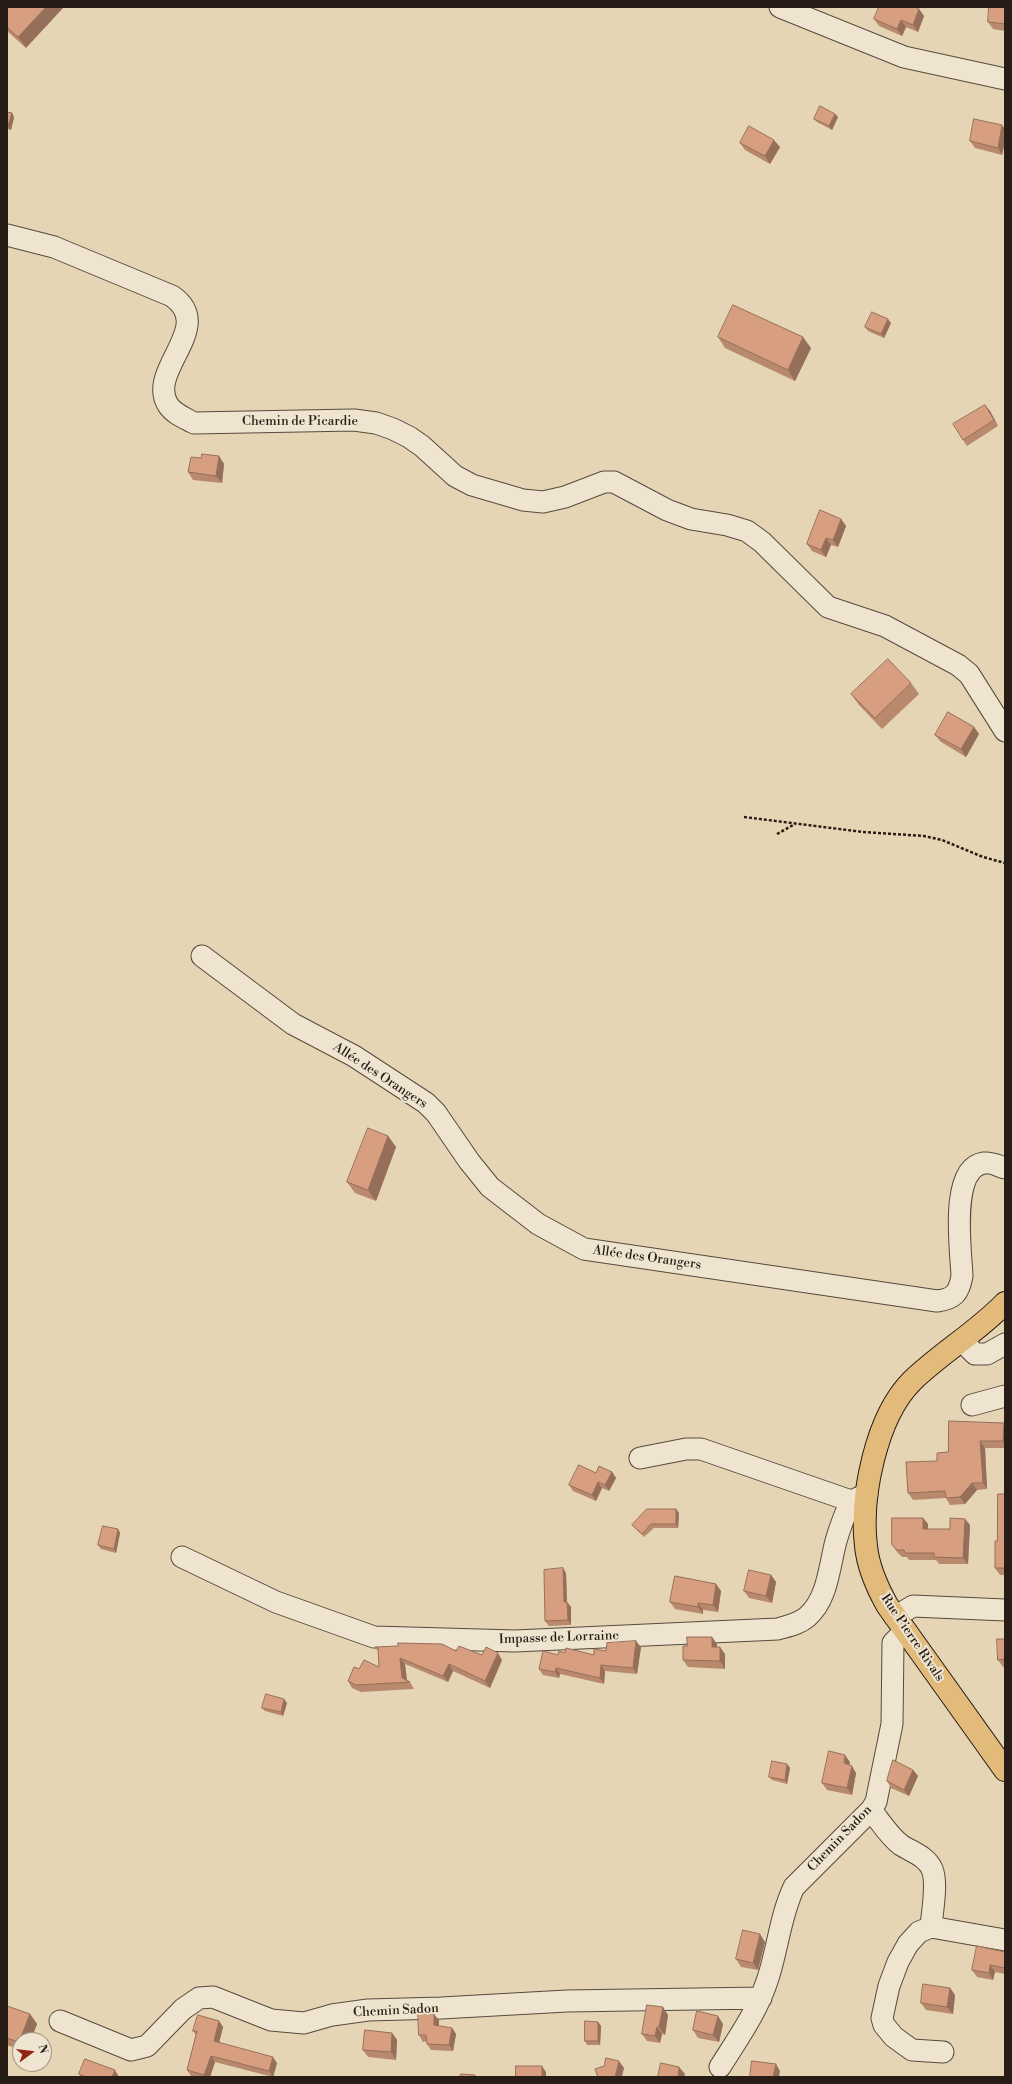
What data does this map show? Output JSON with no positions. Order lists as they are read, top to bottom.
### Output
{
  "streets": {
    "main road": ["Rue Pierre Rivals"],
    "street": [
      "Chemin de Picardie",
      "Allée des Orangers",
      "Impasse de Lorraine",
      "Chemin Sadon"
    ]
  },
  "crossings": [
    ["Impasse de Lorraine", "Rue Pierre Rivals"],
    ["Rue Pierre Rivals", "Chemin Sadon"]
  ],
  "north": "right"
}
